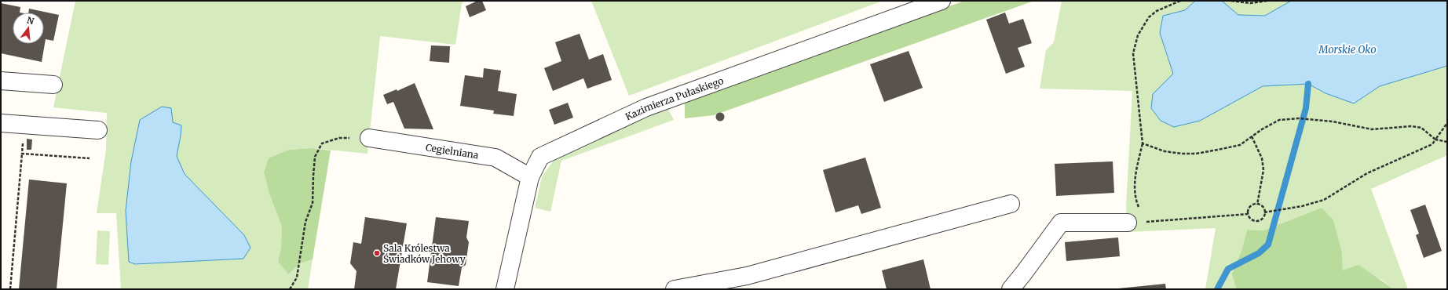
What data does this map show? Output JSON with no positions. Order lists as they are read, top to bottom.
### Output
{
  "streets": {
    "street": ["Kazimierza Pułaskiego", "Cegielniana"]
  },
  "crossings": [
    ["Kazimierza Pułaskiego", "Cegielniana"]
  ],
  "water": ["Morskie Oko"],
  "places": ["Sala Królestwa Świadków Jehowy"],
  "north": "top"
}
